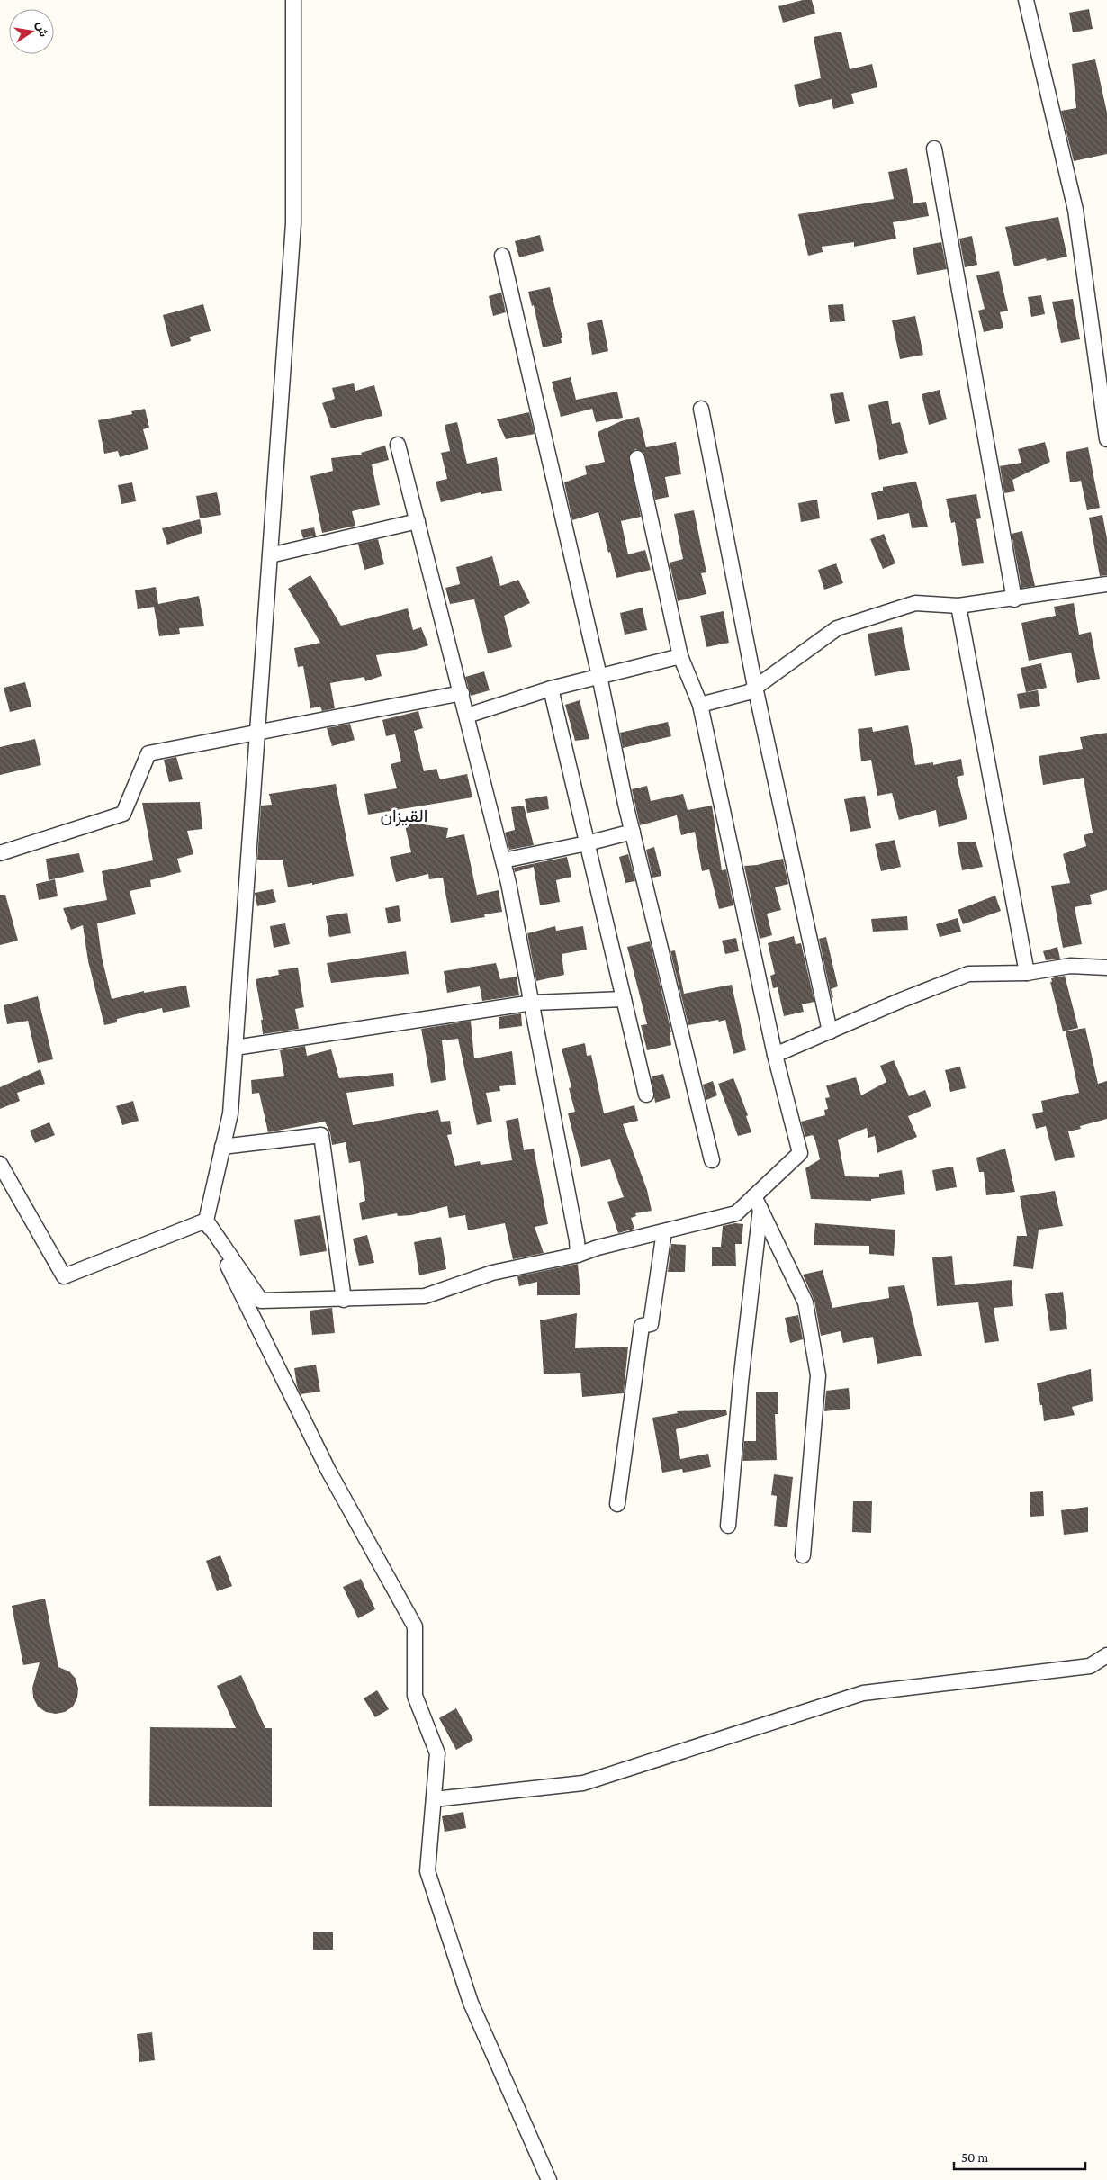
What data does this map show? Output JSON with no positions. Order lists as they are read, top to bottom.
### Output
{
  "districts": ["القيزان"],
  "scale_bar": "50 m",
  "north": "right"
}
